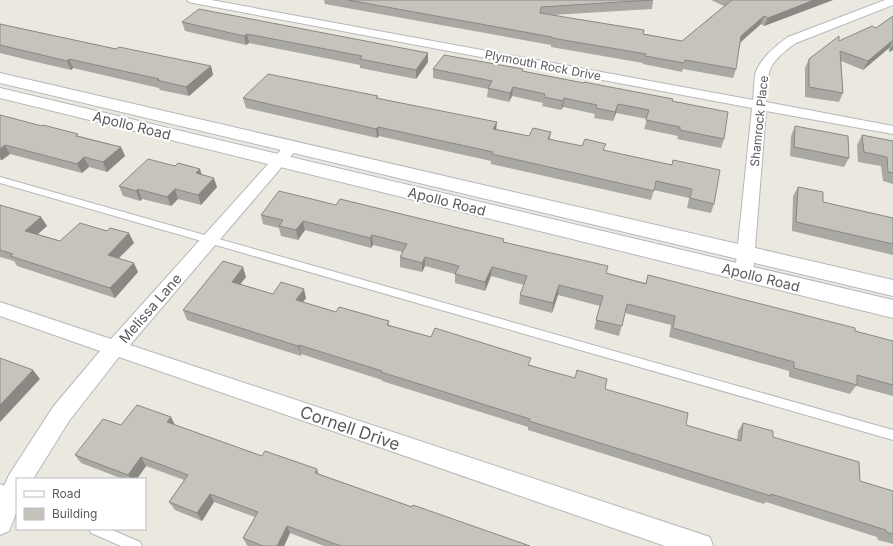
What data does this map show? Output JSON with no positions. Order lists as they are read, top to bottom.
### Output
{
  "streets": {
    "street": [
      "Plymouth Rock Drive",
      "Shamrock Place",
      "Apollo Road",
      "Melissa Lane",
      "Cornell Drive"
    ]
  },
  "crossings": [
    ["Plymouth Rock Drive", "Shamrock Place"],
    ["Shamrock Place", "Apollo Road"],
    ["Apollo Road", "Melissa Lane"],
    ["Melissa Lane", "Cornell Drive"]
  ],
  "legend": ["Road", "Building"]
}
